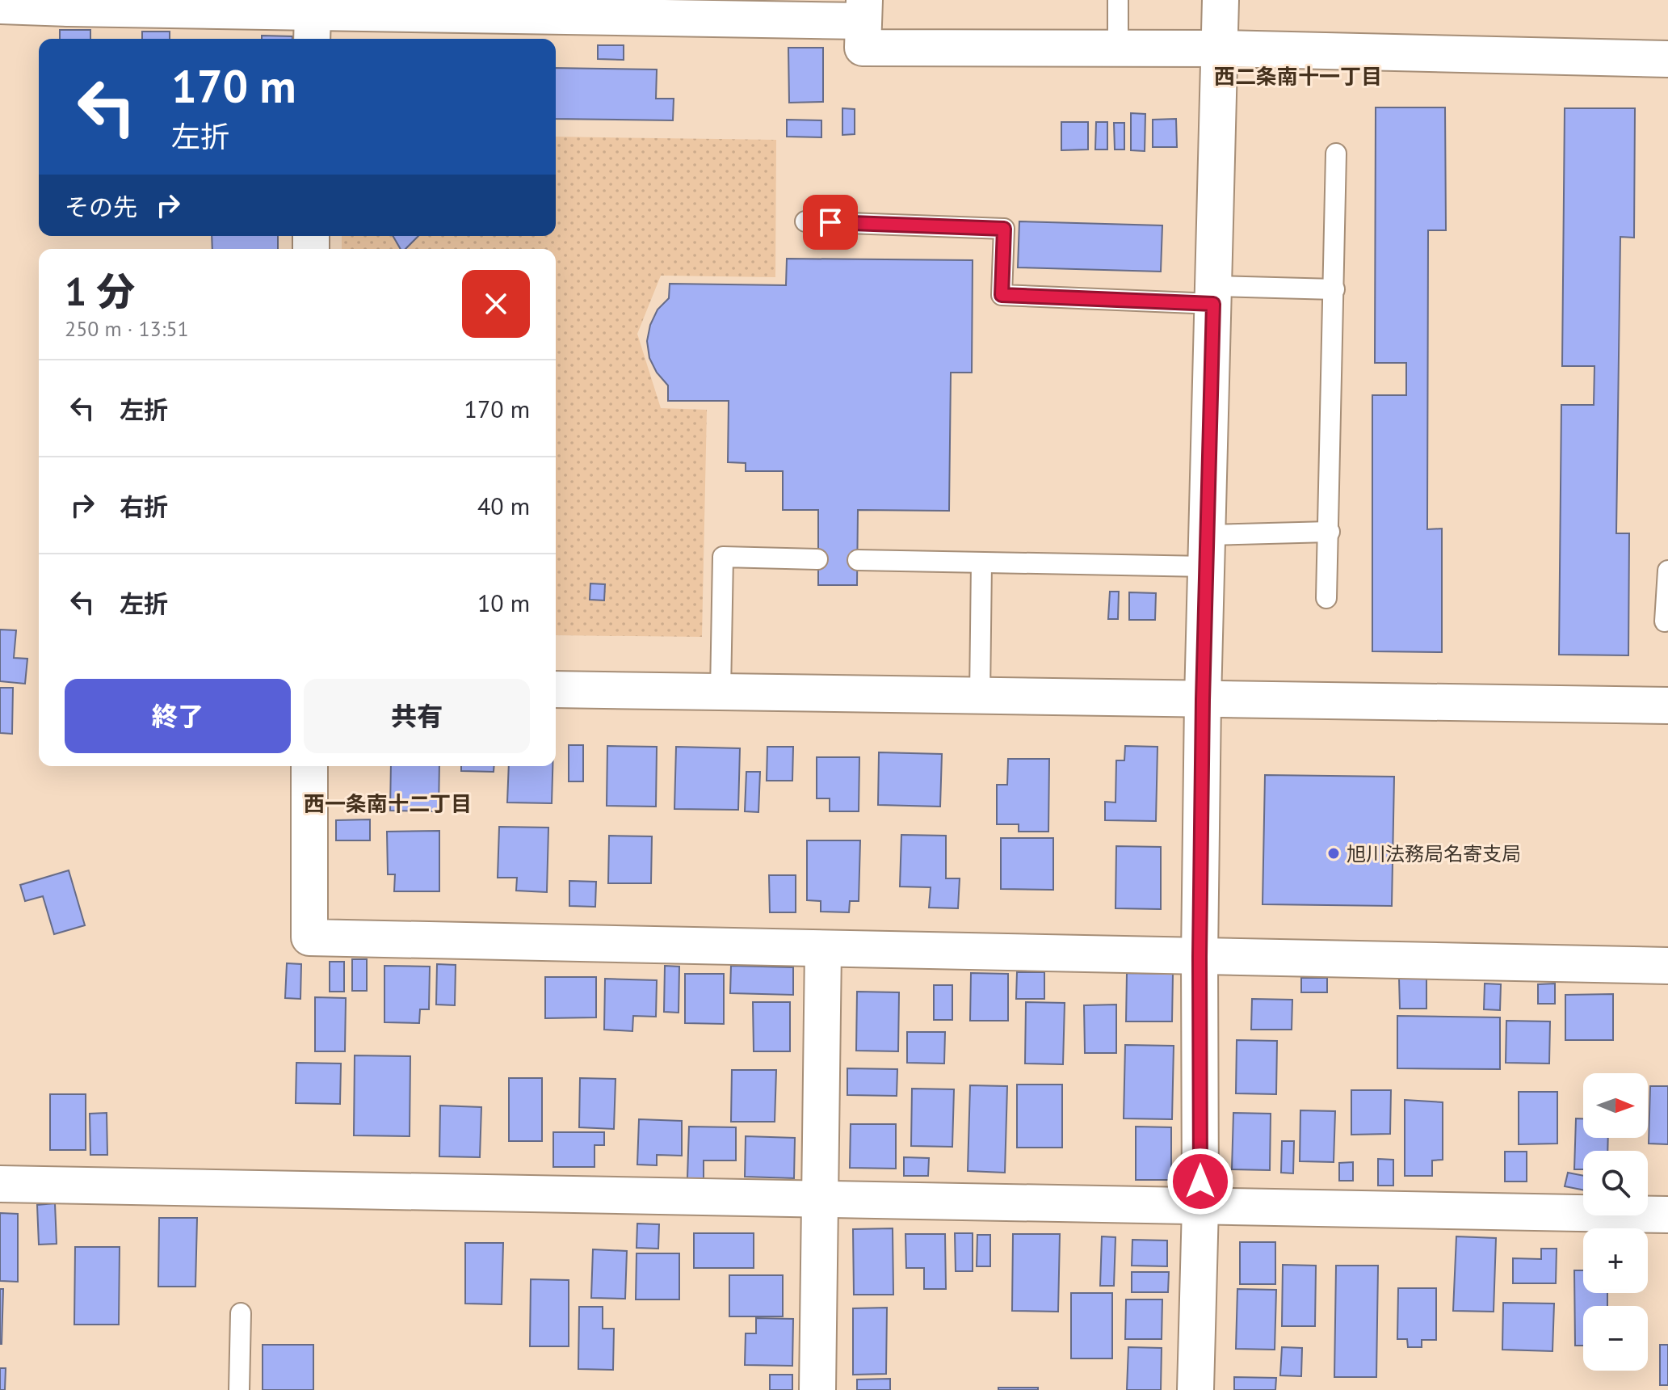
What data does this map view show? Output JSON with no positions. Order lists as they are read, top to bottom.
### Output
{
  "districts": ["西二条南十一丁目", "西一条南十二丁目"],
  "places": ["旭川法務局名寄支局"],
  "north": "right",
  "page": {
    "turn": ["170 m", "左折"],
    "then": "その先",
    "heading": ["1 分", "250 m · 13:51"],
    "list": [
      {
        "name": "左折",
        "value": "170 m"
      },
      {
        "name": "右折",
        "value": "40 m"
      },
      {
        "name": "左折",
        "value": "10 m"
      }
    ],
    "buttons": ["終了", "共有"],
    "map_buttons": ["+", "−"]
  }
}
